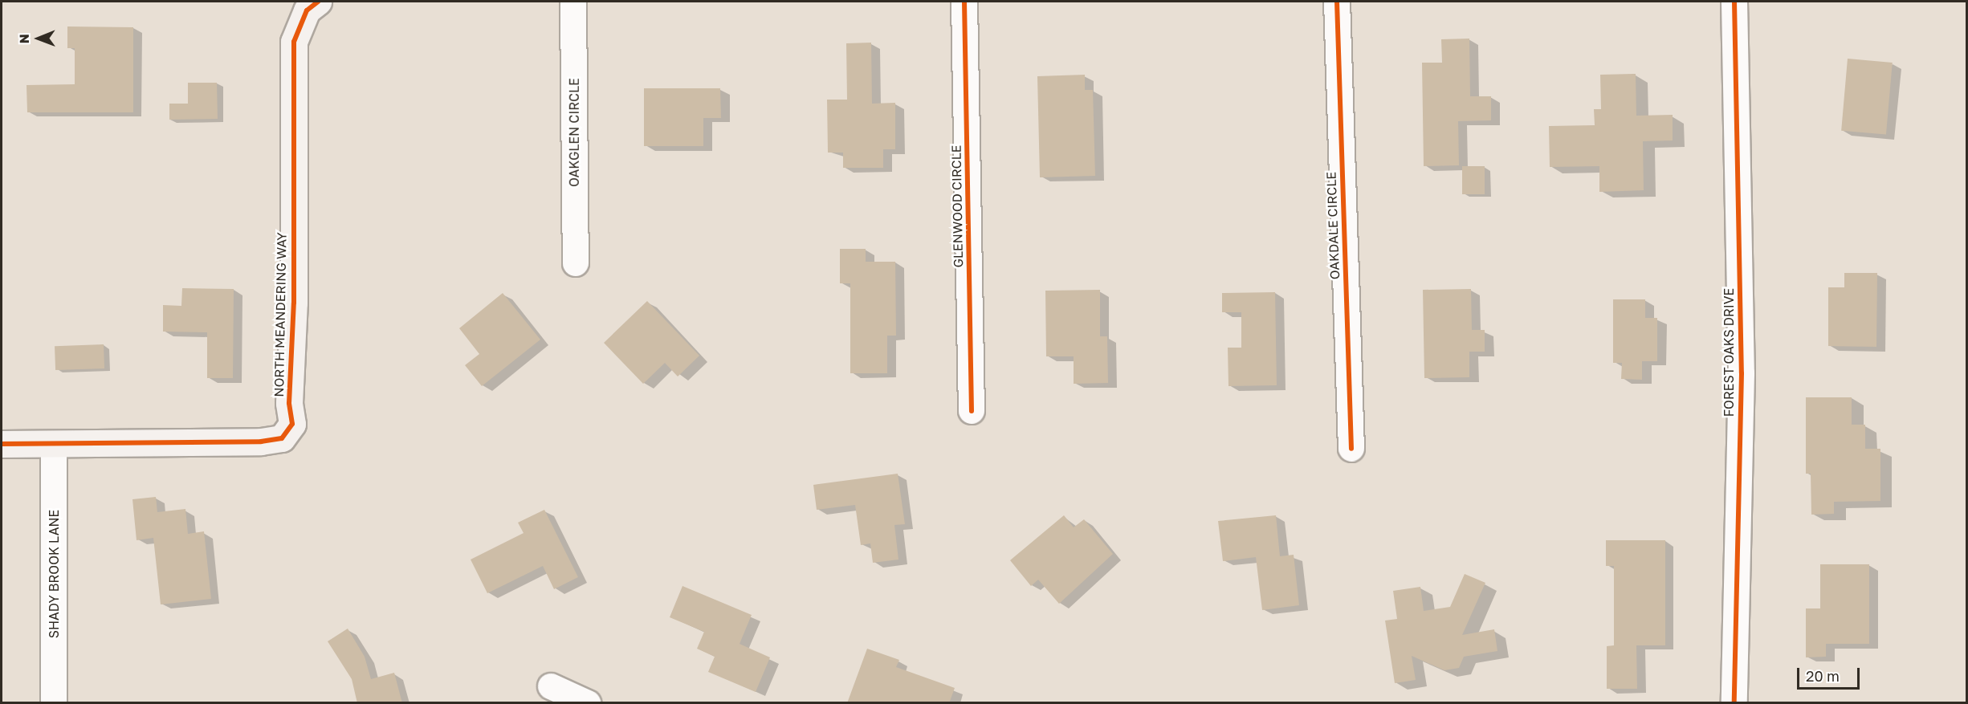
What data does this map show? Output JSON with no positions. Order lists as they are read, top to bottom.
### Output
{
  "streets": {
    "street": [
      "OAKGLEN CIRCLE",
      "GLENWOOD CIRCLE",
      "OAKDALE CIRCLE",
      "NORTH MEANDERING WAY",
      "FOREST OAKS DRIVE",
      "SHADY BROOK LANE"
    ]
  },
  "crossings": [
    ["NORTH MEANDERING WAY", "SHADY BROOK LANE"]
  ],
  "scale_bar": "20 m",
  "north": "left"
}
